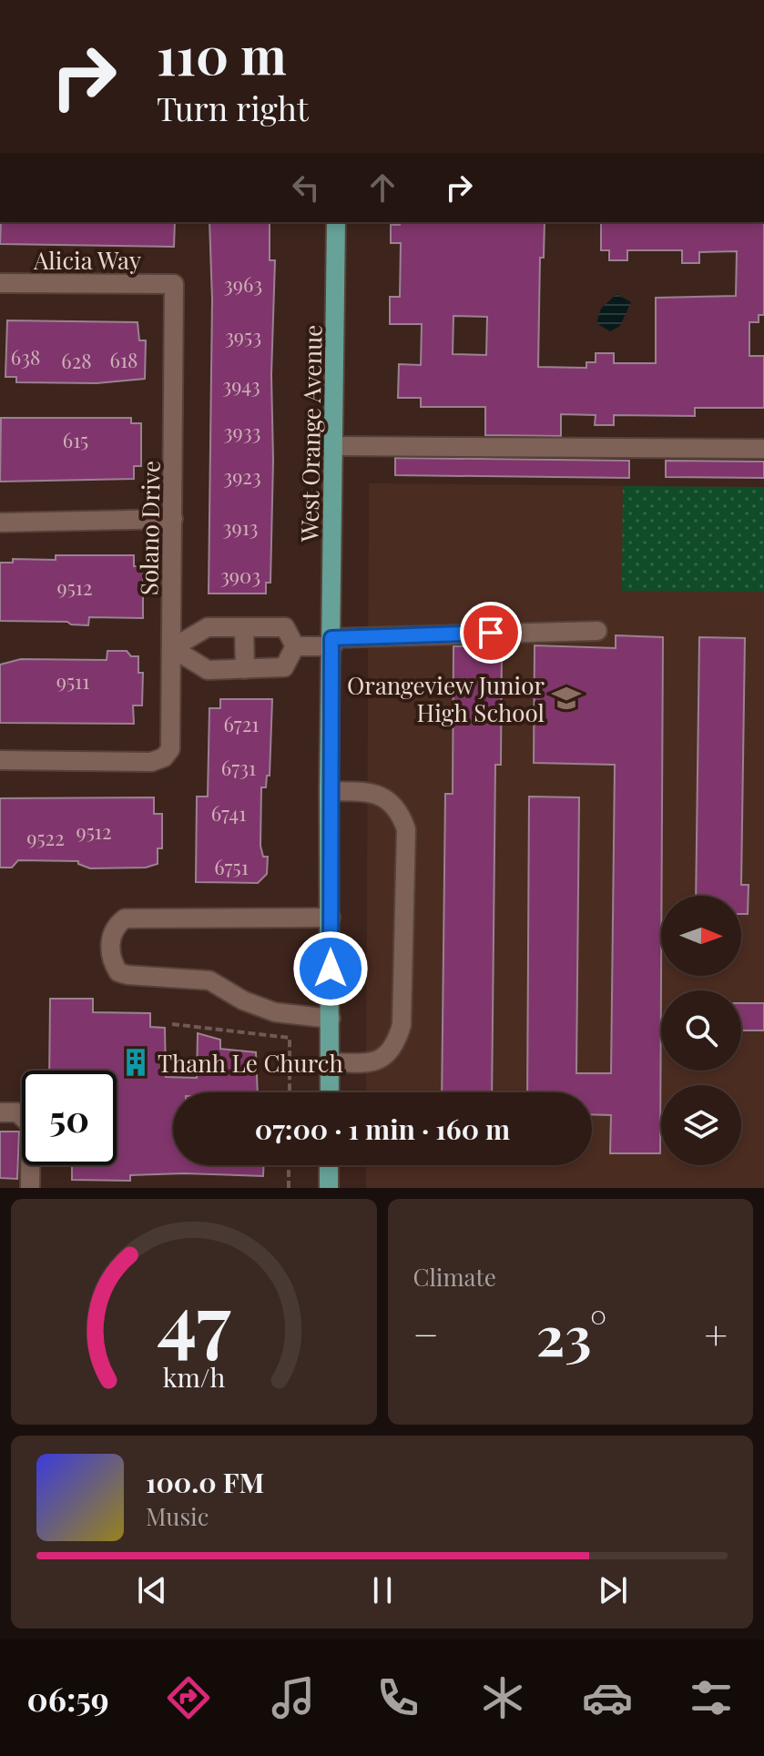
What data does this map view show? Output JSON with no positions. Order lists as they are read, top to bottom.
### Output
{
  "streets": {
    "main road": ["West Orange Avenue"],
    "street": ["Alicia Way", "Solano Drive"]
  },
  "crossings": [
    ["Alicia Way", "Solano Drive"]
  ],
  "places": {
    "school or university": ["Orangeview Junior High School"],
    "building": ["Thanh Le Church"]
  },
  "house_numbers": [
    "3963",
    "3953",
    "638",
    "618",
    "628",
    "3943",
    "3933",
    "615",
    "3923",
    "3913",
    "3903",
    "9512",
    "9511",
    "6721",
    "6731",
    "6741",
    "9512",
    "9522",
    "6751"
  ],
  "north": "right",
  "page": {
    "turn": ["110 m", "Turn right"],
    "limit": "50",
    "trip": "07:00 · 1 min · 160 m",
    "tile": "Climate",
    "heat": ["−", "23°", "+"],
    "song": ["100.0 FM", "Music"],
    "tabs": "06:59",
    "gauge": ["47", "km/h"]
  }
}
